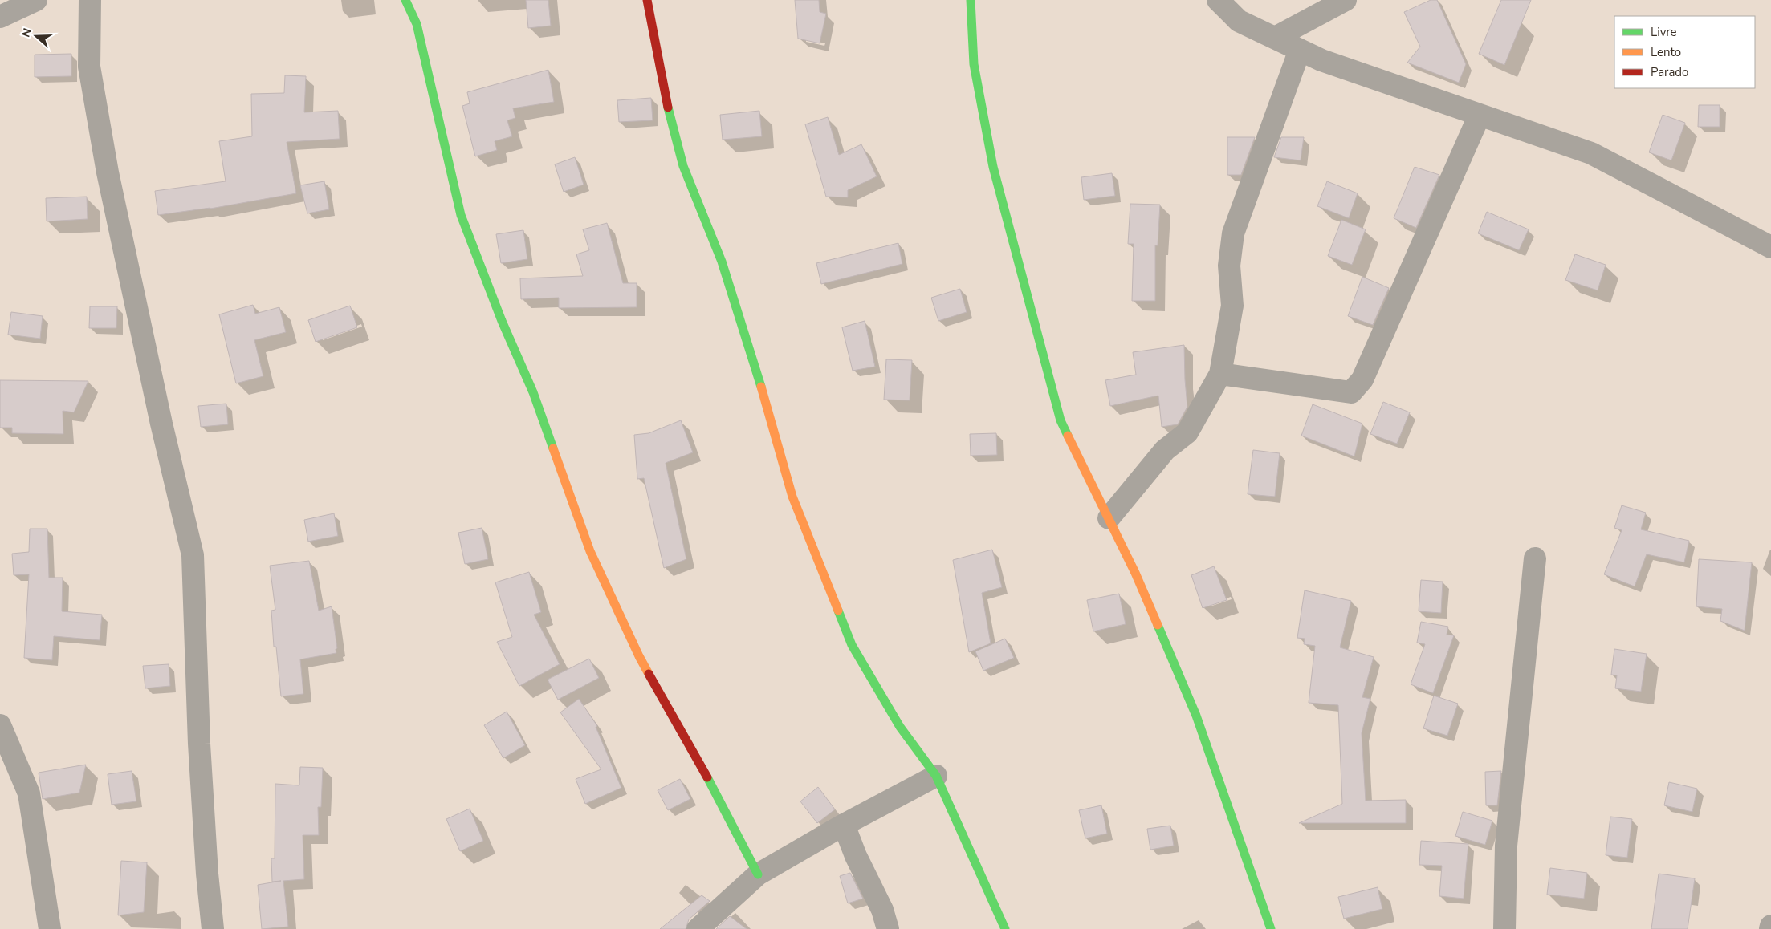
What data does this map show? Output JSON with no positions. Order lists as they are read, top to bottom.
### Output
{
  "legend": ["Livre", "Lento", "Parado"],
  "north": "left"
}
